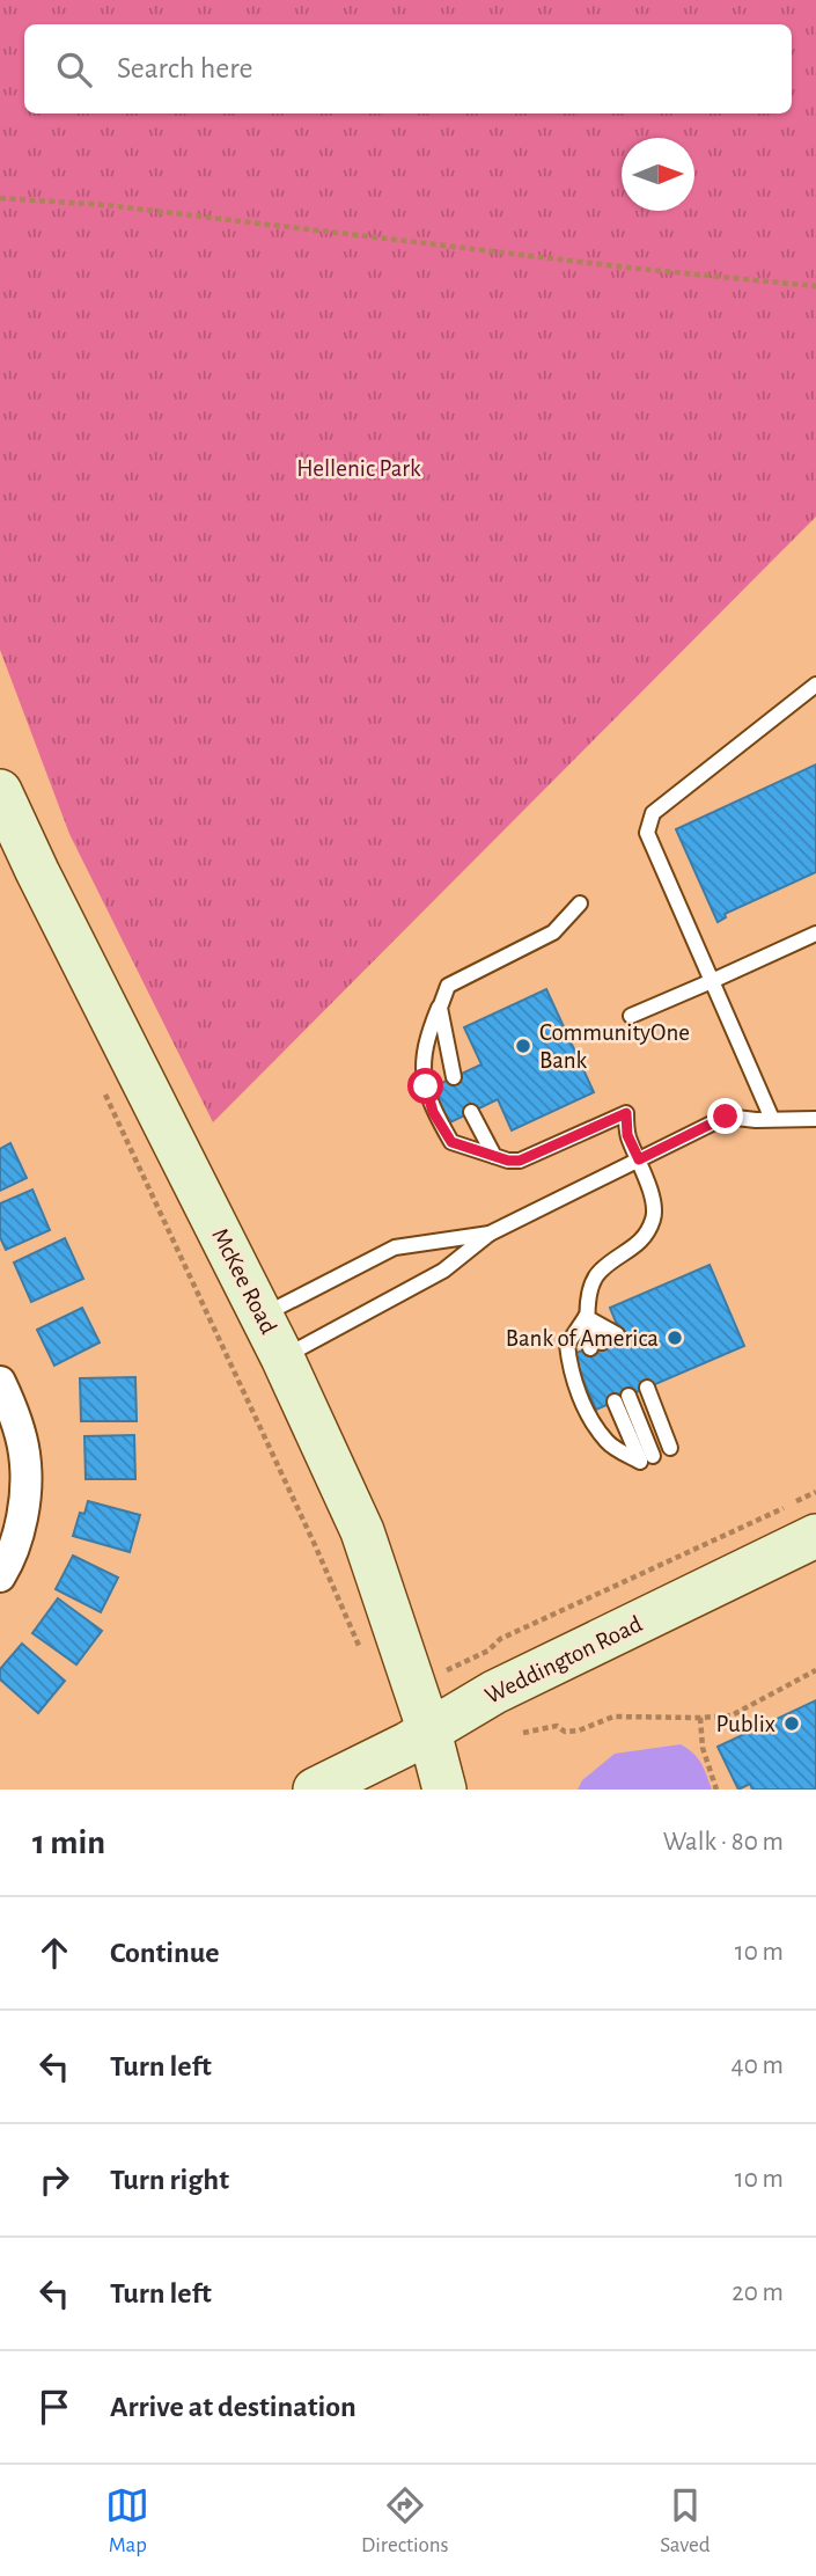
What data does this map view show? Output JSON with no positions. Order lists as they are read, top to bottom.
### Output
{
  "streets": {
    "main road": ["McKee Road", "Weddington Road"]
  },
  "crossings": [
    ["McKee Road", "Weddington Road"]
  ],
  "parks": ["Hellenic Park"],
  "places": ["CommunityOne Bank", "Bank of America", "Publix"],
  "north": "right",
  "page": {
    "search": "Search here",
    "heading": ["1 min", "Walk · 80 m"],
    "list": [
      ["Continue", "10 m"],
      ["Turn left", "40 m"],
      ["Turn right", "10 m"],
      ["Turn left", "20 m"],
      "Arrive at destination"
    ],
    "nav": ["Map", "Directions", "Saved"]
  }
}
